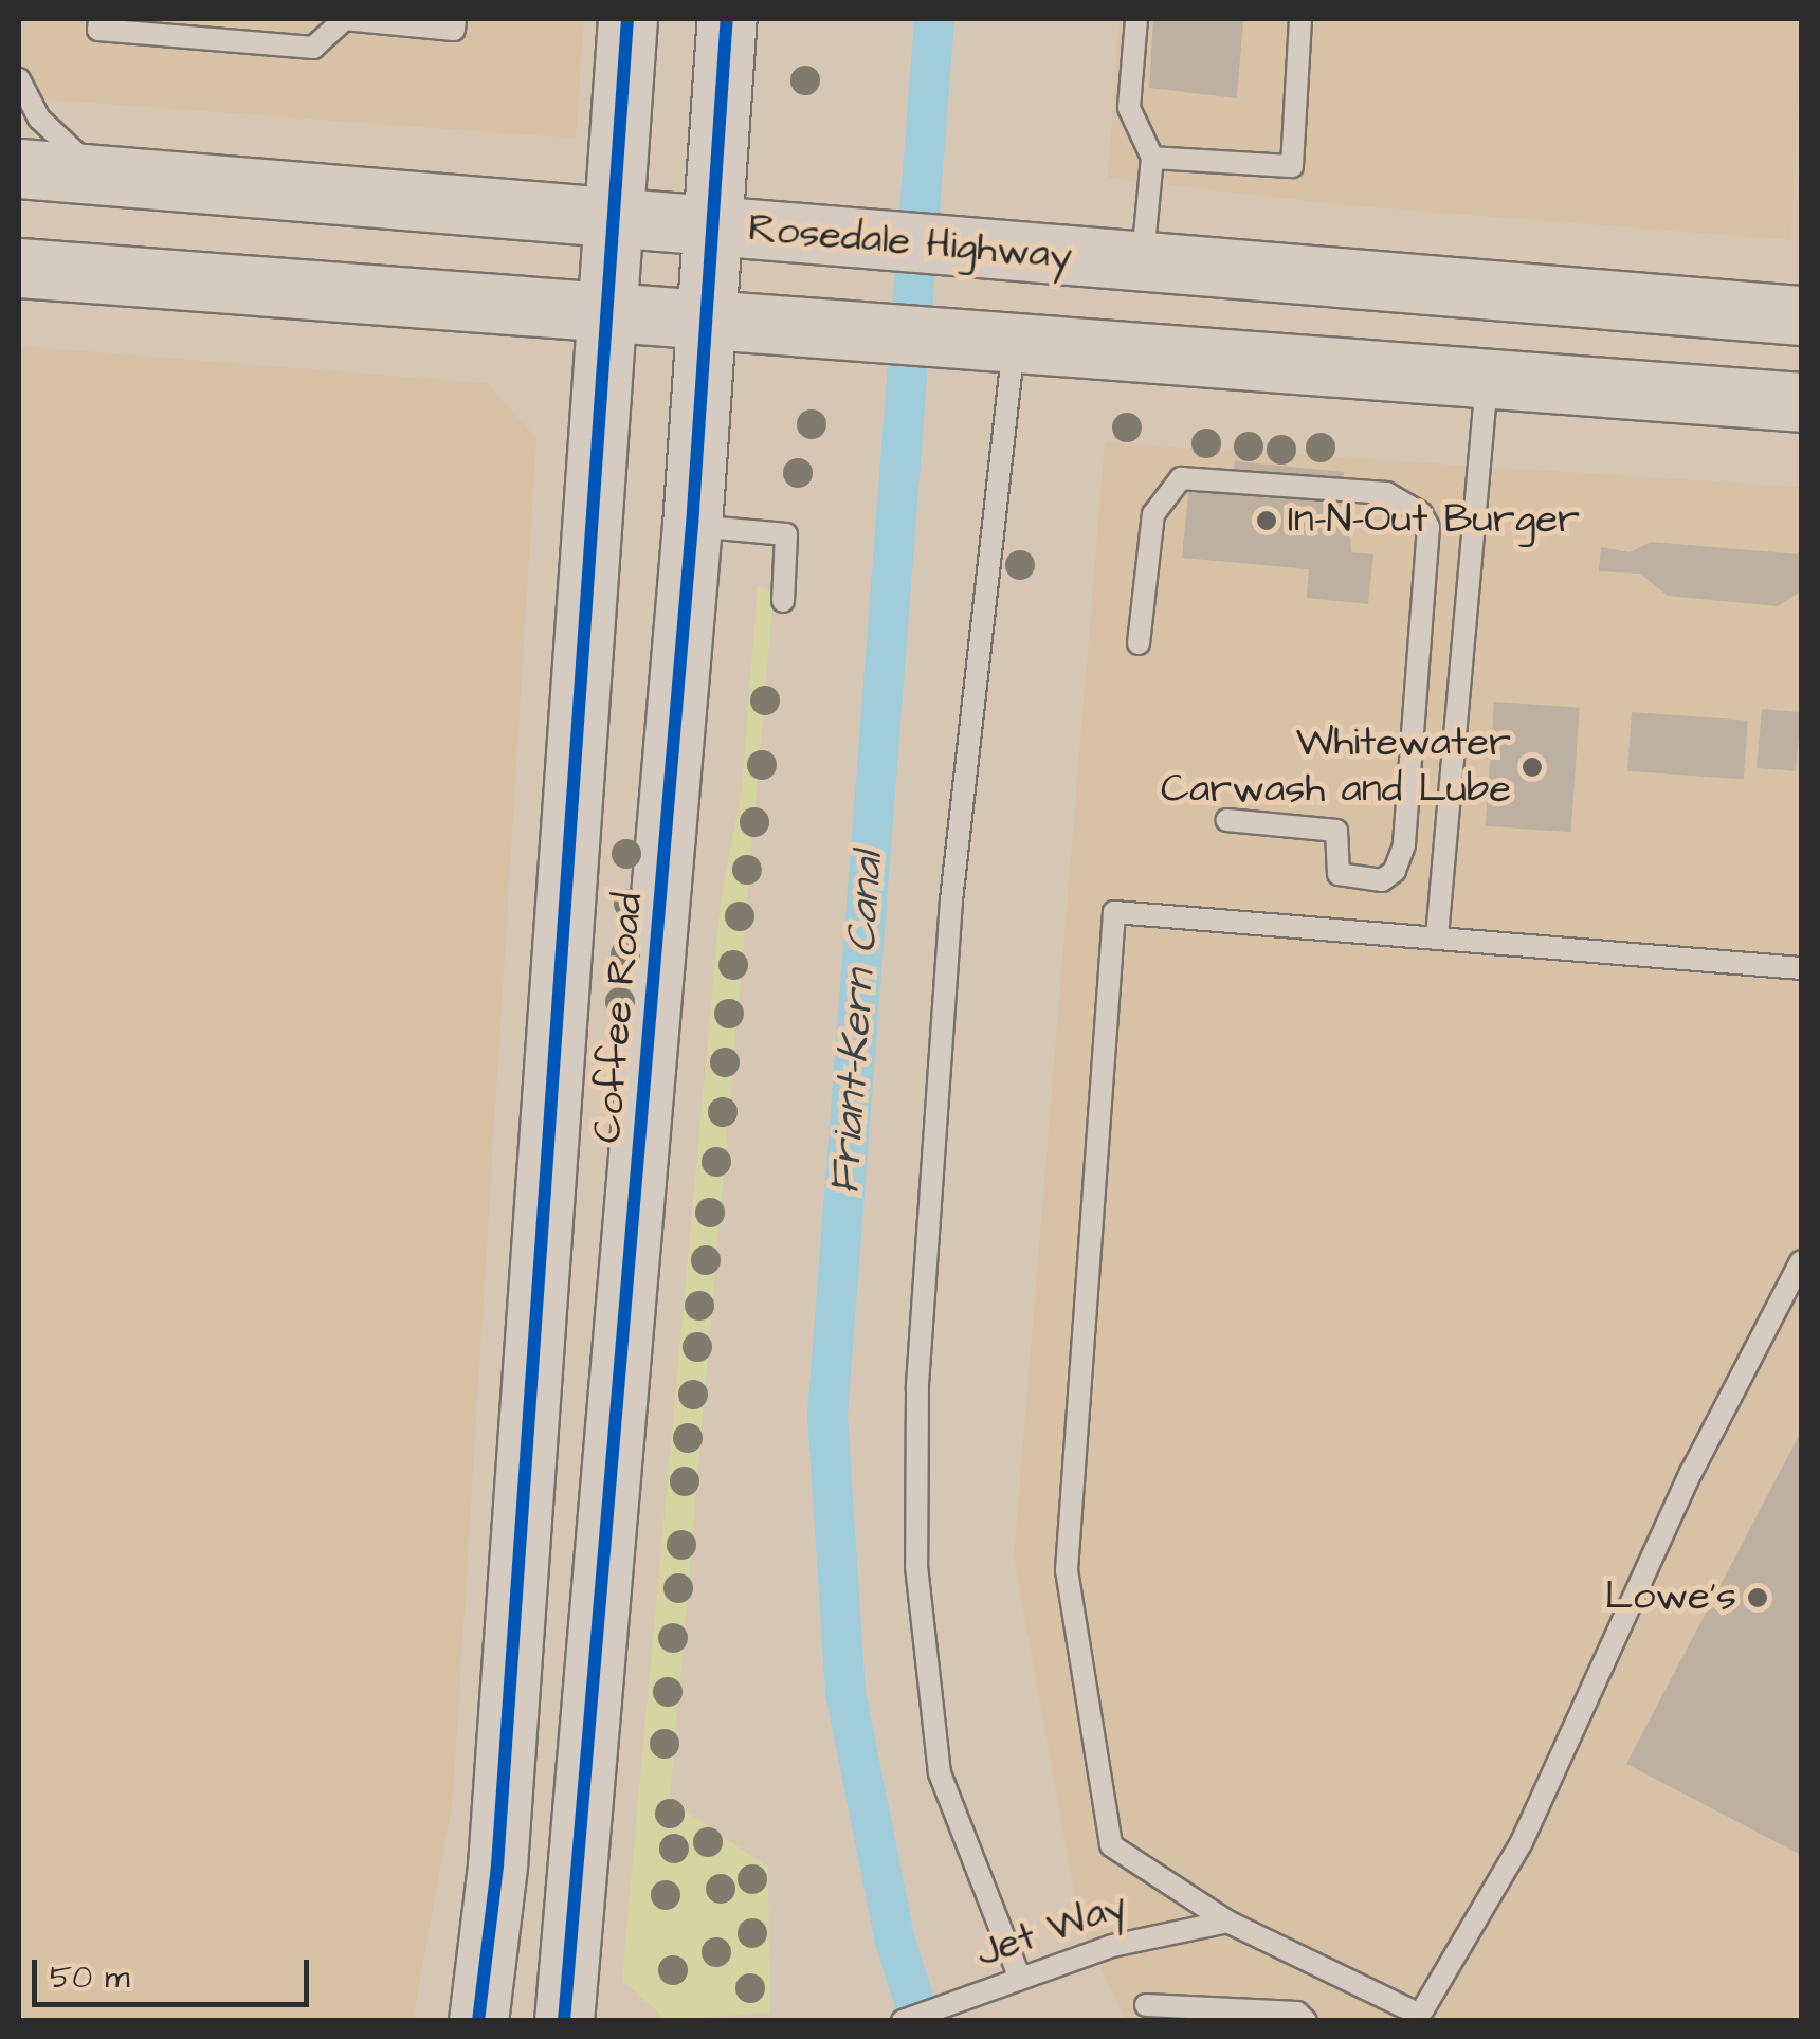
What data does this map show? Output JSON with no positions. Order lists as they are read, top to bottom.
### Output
{
  "streets": {
    "main road": ["Rosedale Highway", "Coffee Road"],
    "lane": ["Jet Way"]
  },
  "crossings": [
    ["Rosedale Highway", "Coffee Road"]
  ],
  "water": ["Friant-Kern Canal"],
  "places": ["In-N-Out Burger", "Whitewater Carwash and Lube", "Lowe's"],
  "scale_bar": "50 m"
}
